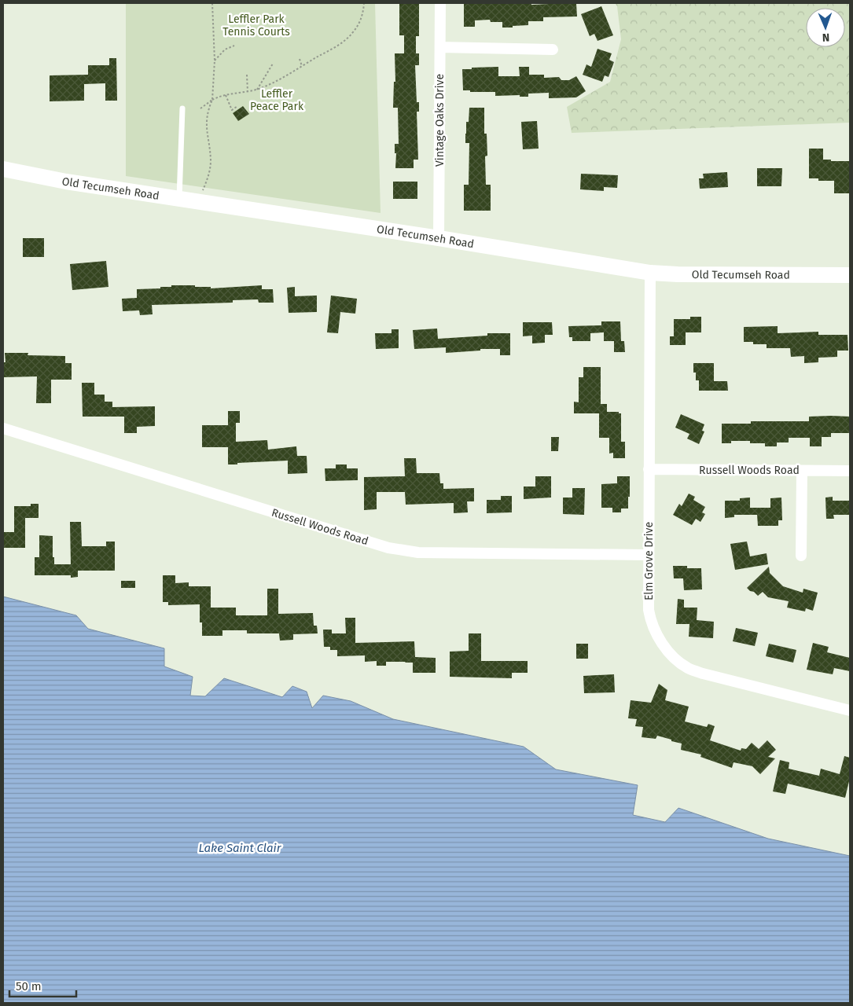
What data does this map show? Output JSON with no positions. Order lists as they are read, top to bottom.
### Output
{
  "streets": {
    "main road": ["Old Tecumseh Road"],
    "street": ["Vintage Oaks Drive", "Russell Woods Road", "Elm Grove Drive"]
  },
  "crossings": [
    ["Vintage Oaks Drive", "Old Tecumseh Road"],
    ["Old Tecumseh Road", "Elm Grove Drive"],
    ["Russell Woods Road", "Elm Grove Drive"]
  ],
  "water": ["Lake Saint Clair"],
  "parks": ["Leffler Park Tennis Courts", "Leffler Peace Park"],
  "scale_bar": "50 m",
  "north": "bottom"
}
